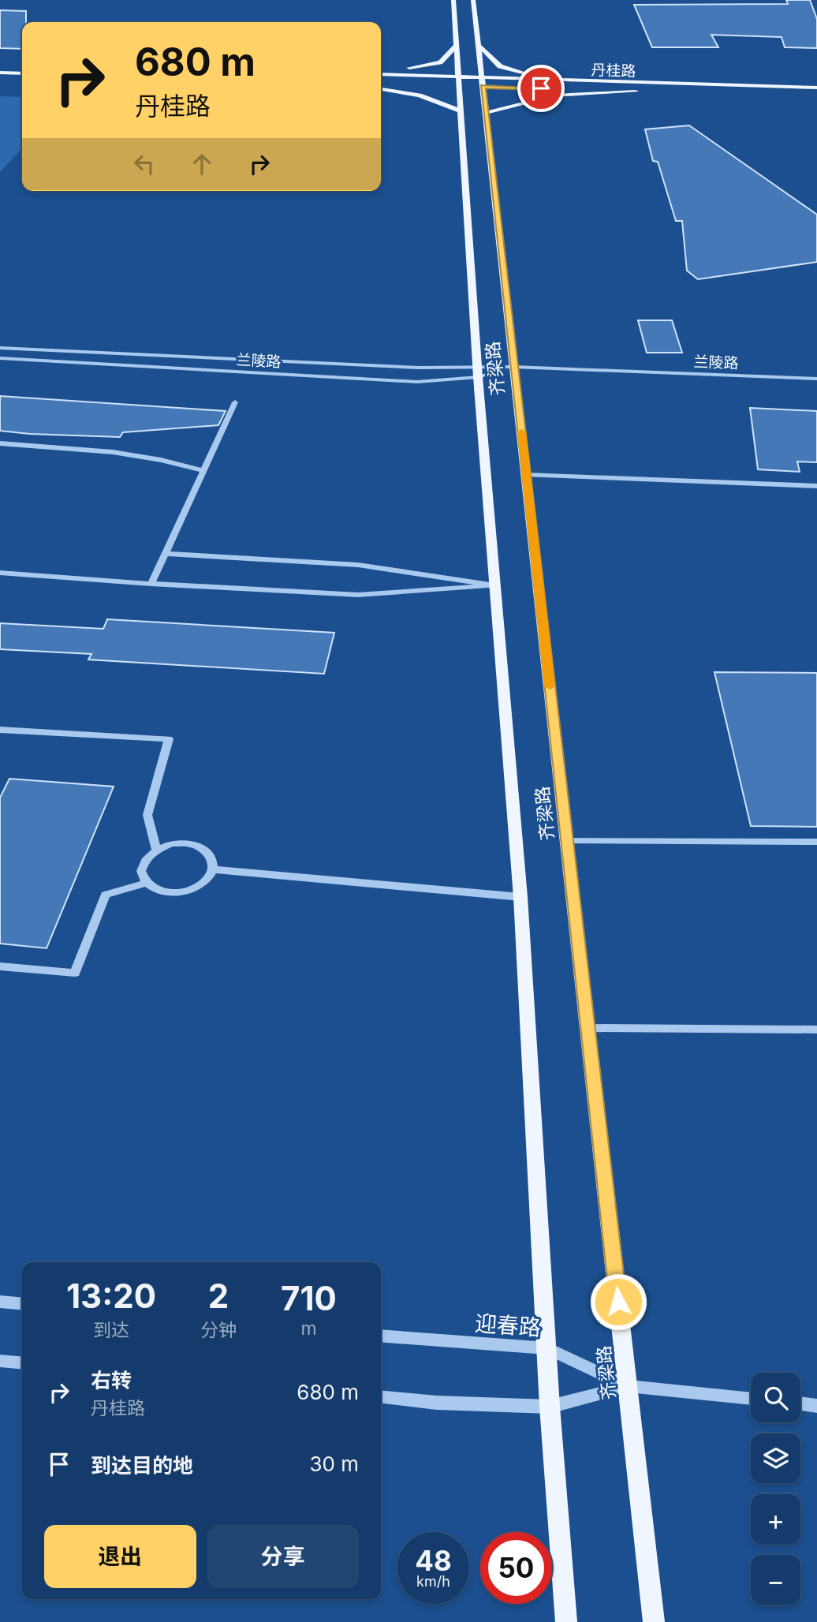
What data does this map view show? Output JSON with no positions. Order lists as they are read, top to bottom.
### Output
{
  "streets": {
    "main road": ["丹桂路", "齐梁路"],
    "street": ["兰陵路", "迎春路"]
  },
  "crossings": [
    ["丹桂路", "齐梁路"],
    ["兰陵路", "齐梁路"],
    ["齐梁路", "迎春路"]
  ],
  "page": {
    "turn": ["680 m", "丹桂路"],
    "eta": [
      "13:20",
      "到达",
      "2",
      "分钟",
      "710",
      "m"
    ],
    "list": [
      {
        "name": "右转",
        "note": "丹桂路",
        "value": "680 m"
      },
      {
        "name": "到达目的地",
        "value": "30 m"
      }
    ],
    "map_buttons": ["+", "−"],
    "buttons": ["退出", "分享"],
    "speed": "48 km/h",
    "limit": "50"
  }
}
